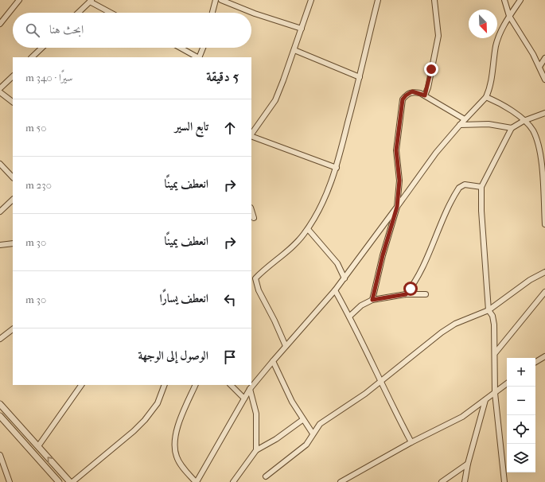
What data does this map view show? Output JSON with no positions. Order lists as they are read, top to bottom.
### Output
{
  "north": "bottom right",
  "page": {
    "search": "ابحث هنا",
    "heading": ["5 دقيقة", "سيرًا · 340 m"],
    "list": [
      ["تابع السير", "50 m"],
      ["انعطف يمينًا", "230 m"],
      ["انعطف يمينًا", "30 m"],
      ["انعطف يسارًا", "30 m"],
      "الوصول إلى الوجهة"
    ],
    "map_buttons": ["+", "−"]
  }
}
